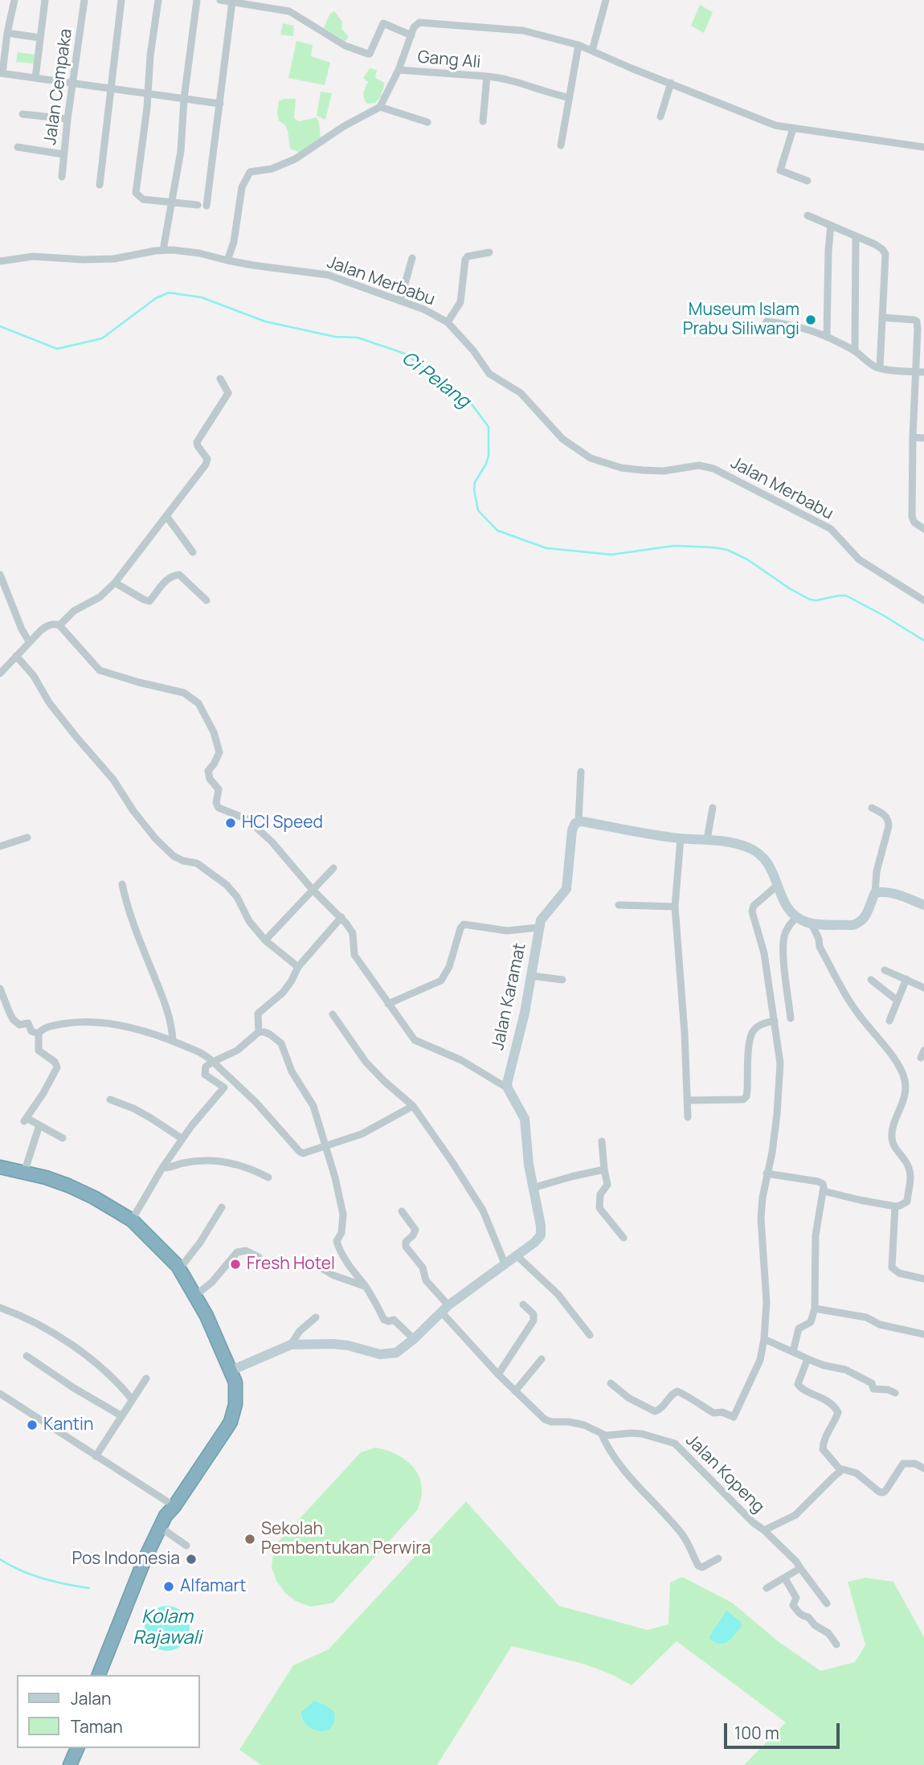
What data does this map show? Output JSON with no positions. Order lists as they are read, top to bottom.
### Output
{
  "streets": {
    "street": [
      "Gang Ali",
      "Jalan Cempaka",
      "Jalan Merbabu",
      "Jalan Karamat",
      "Jalan Kopeng"
    ]
  },
  "water": ["Ci Pelang", "Kolam Rajawali"],
  "places": [
    "Museum Islam Prabu Siliwangi",
    "HCI Speed",
    "Fresh Hotel",
    "Kantin",
    "Sekolah Pembentukan Perwira",
    "Pos Indonesia",
    "Alfamart"
  ],
  "legend": ["Jalan", "Taman"],
  "scale_bar": "100 m"
}
